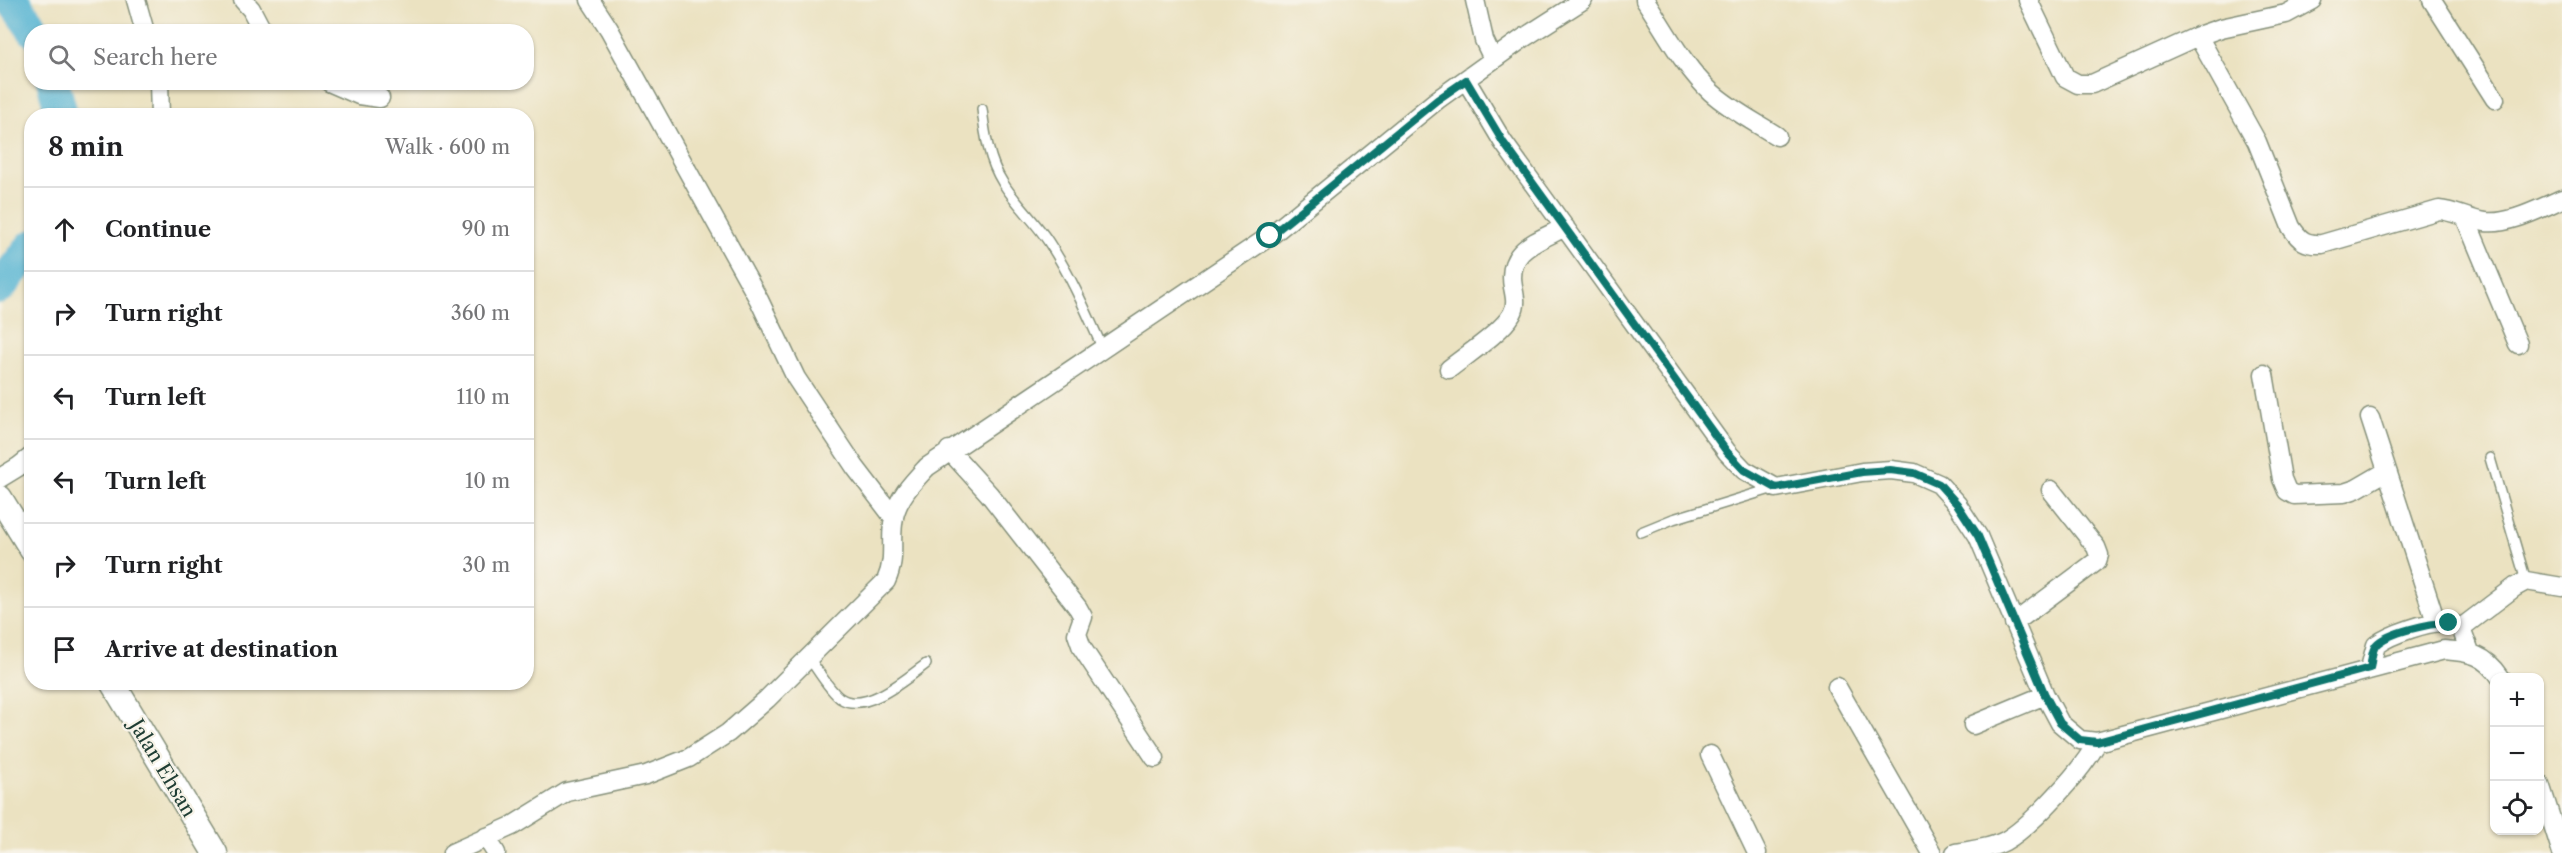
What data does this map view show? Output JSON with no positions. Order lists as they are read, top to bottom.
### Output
{
  "streets": {
    "main road": ["Jalan Ehsan"]
  },
  "page": {
    "search": "Search here",
    "heading": ["8 min", "Walk · 600 m"],
    "list": [
      ["Continue", "90 m"],
      ["Turn right", "360 m"],
      ["Turn left", "110 m"],
      ["Turn left", "10 m"],
      ["Turn right", "30 m"],
      "Arrive at destination"
    ],
    "map_buttons": ["+", "−"]
  }
}
